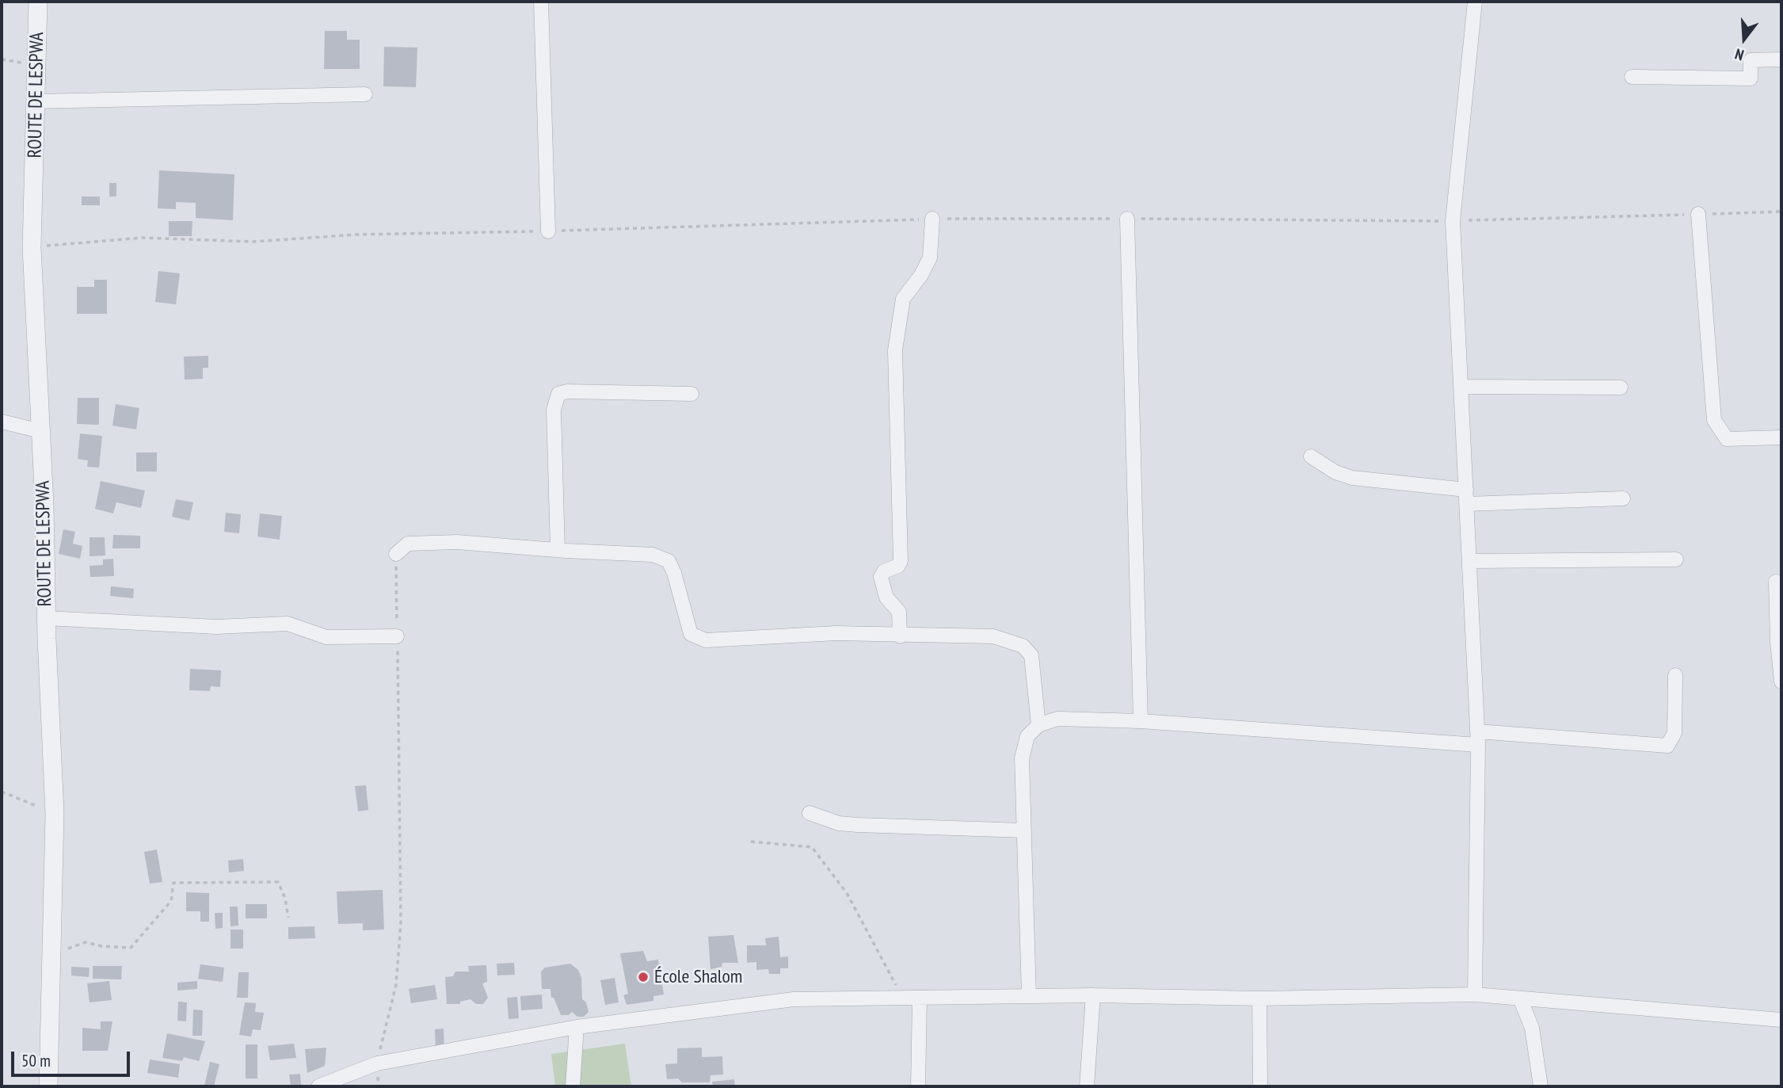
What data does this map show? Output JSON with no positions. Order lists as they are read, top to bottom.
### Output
{
  "streets": {
    "street": ["ROUTE DE LESPWA"]
  },
  "places": ["École Shalom"],
  "scale_bar": "50 m",
  "north": "bottom"
}
